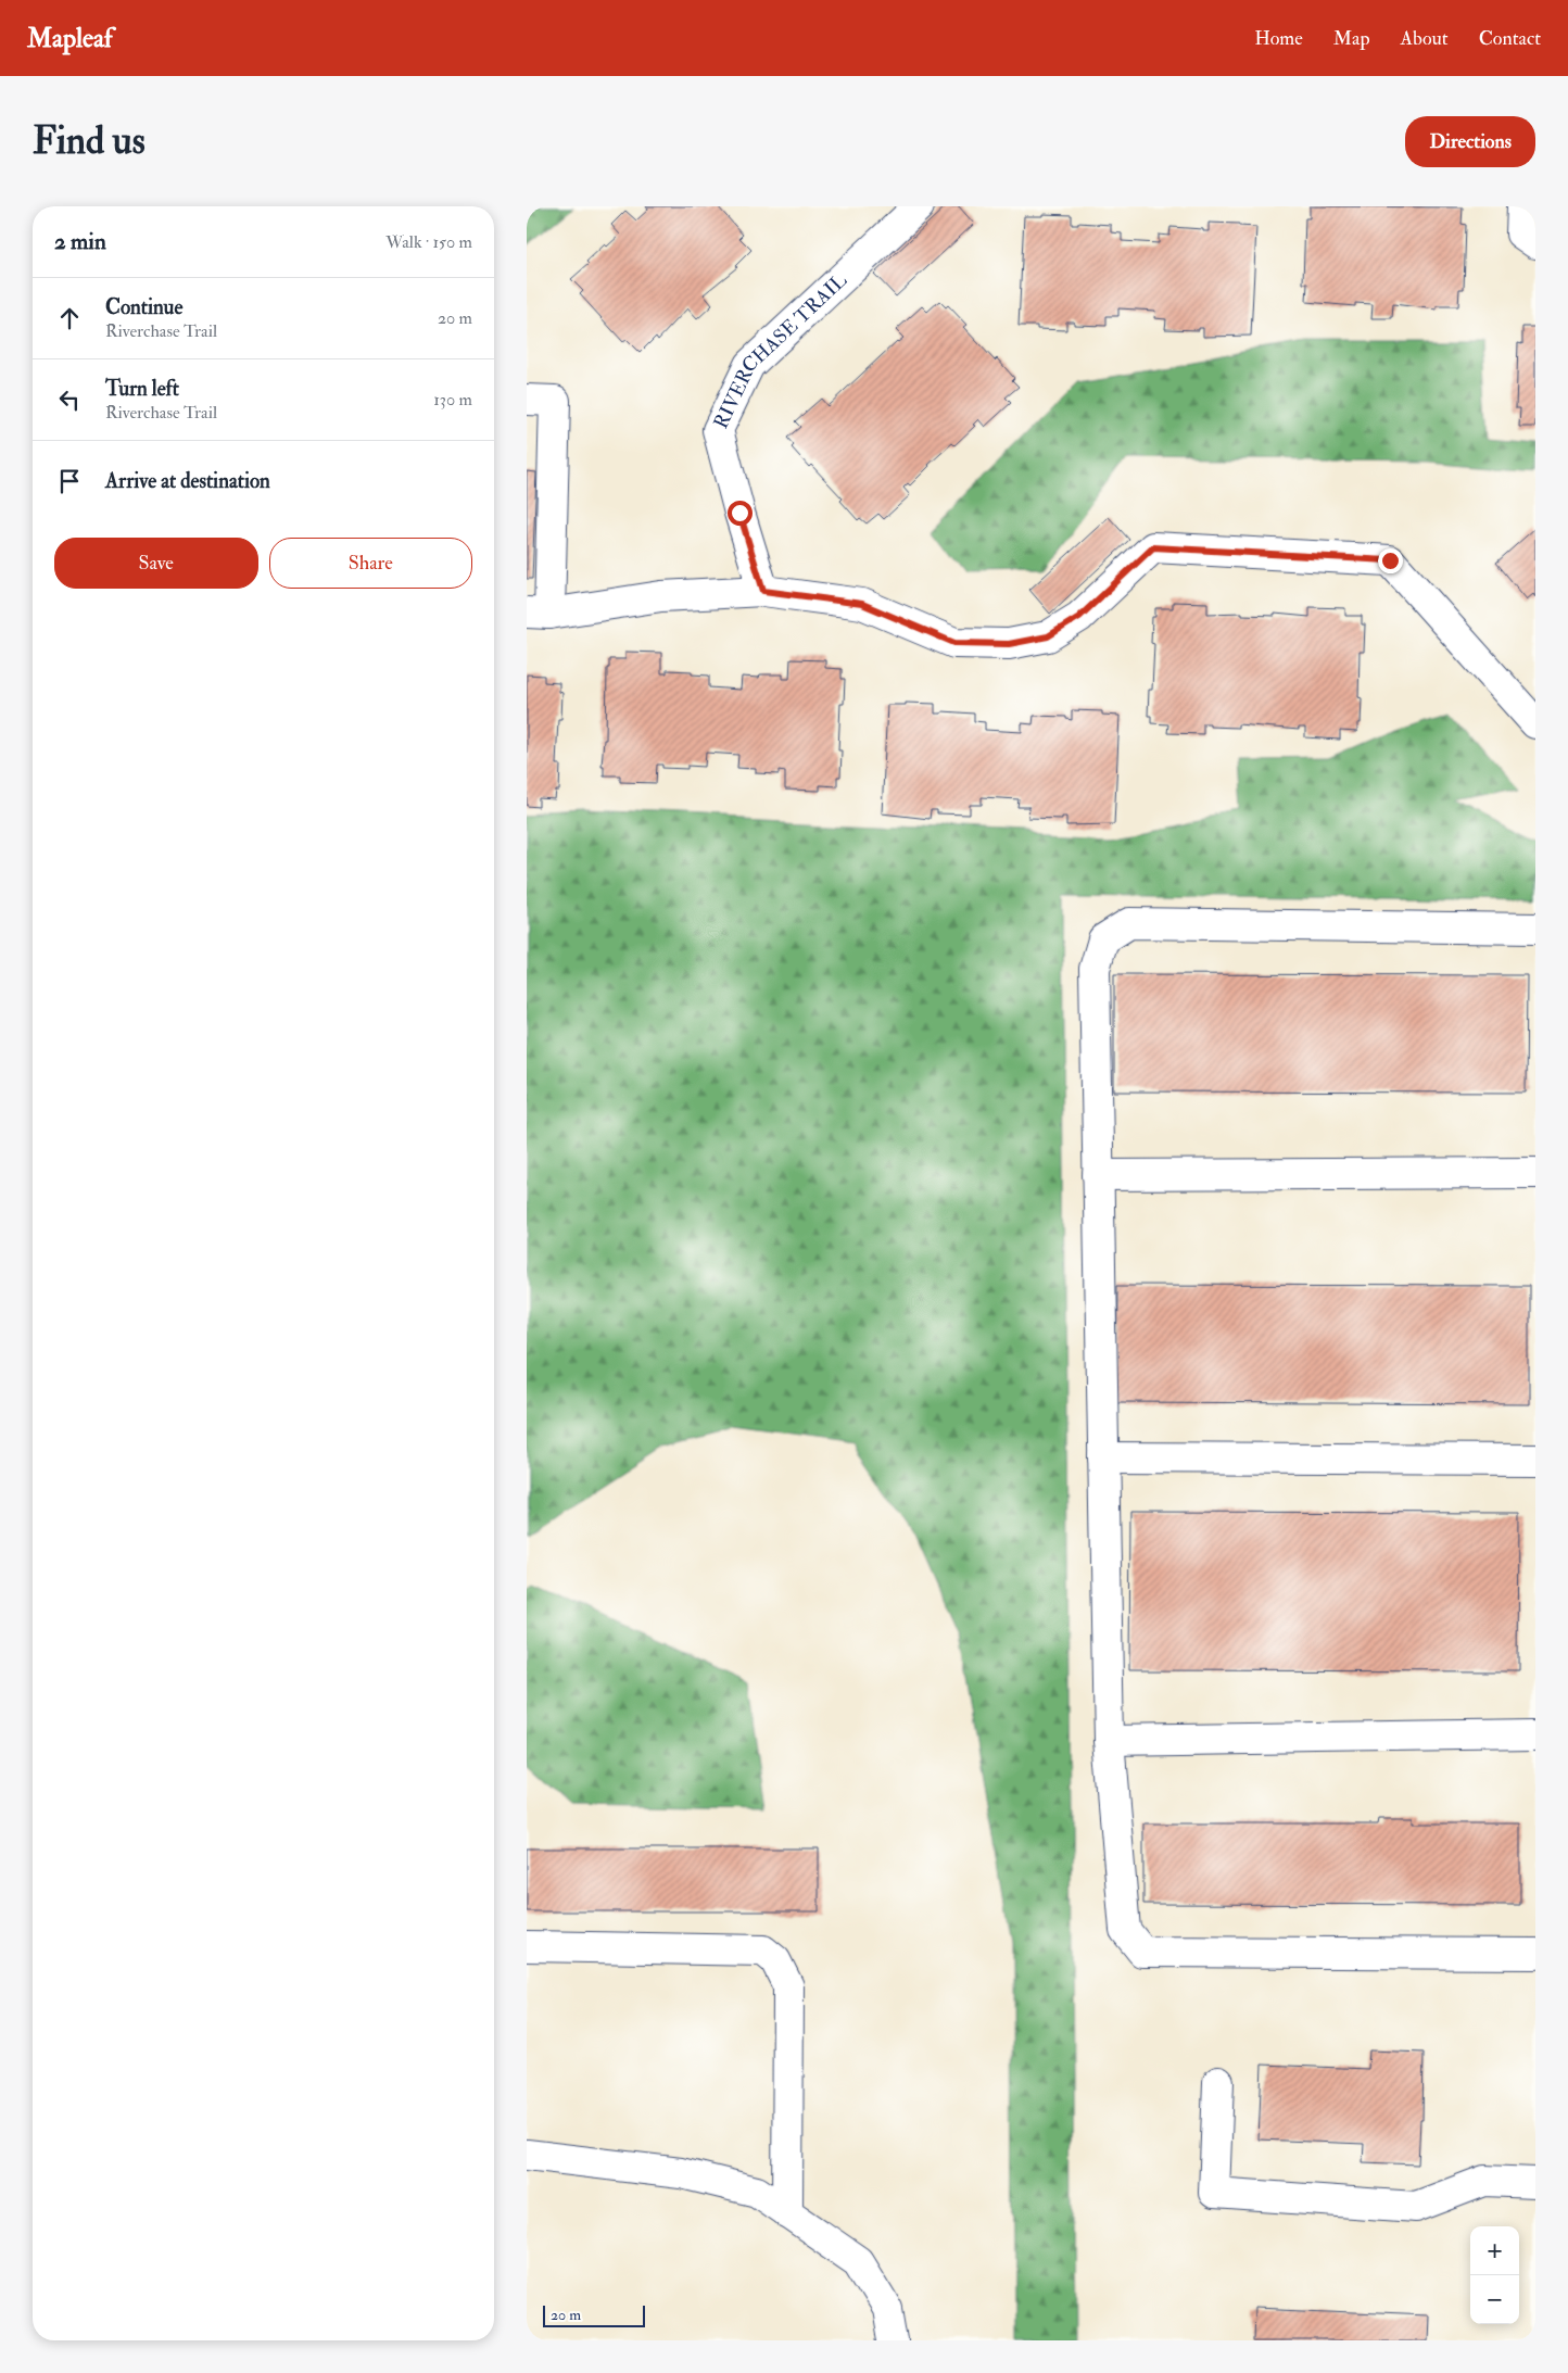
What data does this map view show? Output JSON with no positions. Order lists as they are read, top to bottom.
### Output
{
  "streets": {
    "street": ["RIVERCHASE TRAIL"]
  },
  "scale_bar": "20 m",
  "page": {
    "header": "Mapleaf",
    "nav": [
      "Home",
      "Map",
      "About",
      "Contact"
    ],
    "buttons": [
      "Directions",
      ["Save", "Share"]
    ],
    "title": "Find us",
    "heading": ["2 min", "Walk · 150 m"],
    "list": [
      ["Continue", "Riverchase Trail", "20 m"],
      ["Turn left", "Riverchase Trail", "130 m"],
      "Arrive at destination"
    ],
    "map_buttons": ["+", "−"],
    "scale": "20 m"
  }
}
